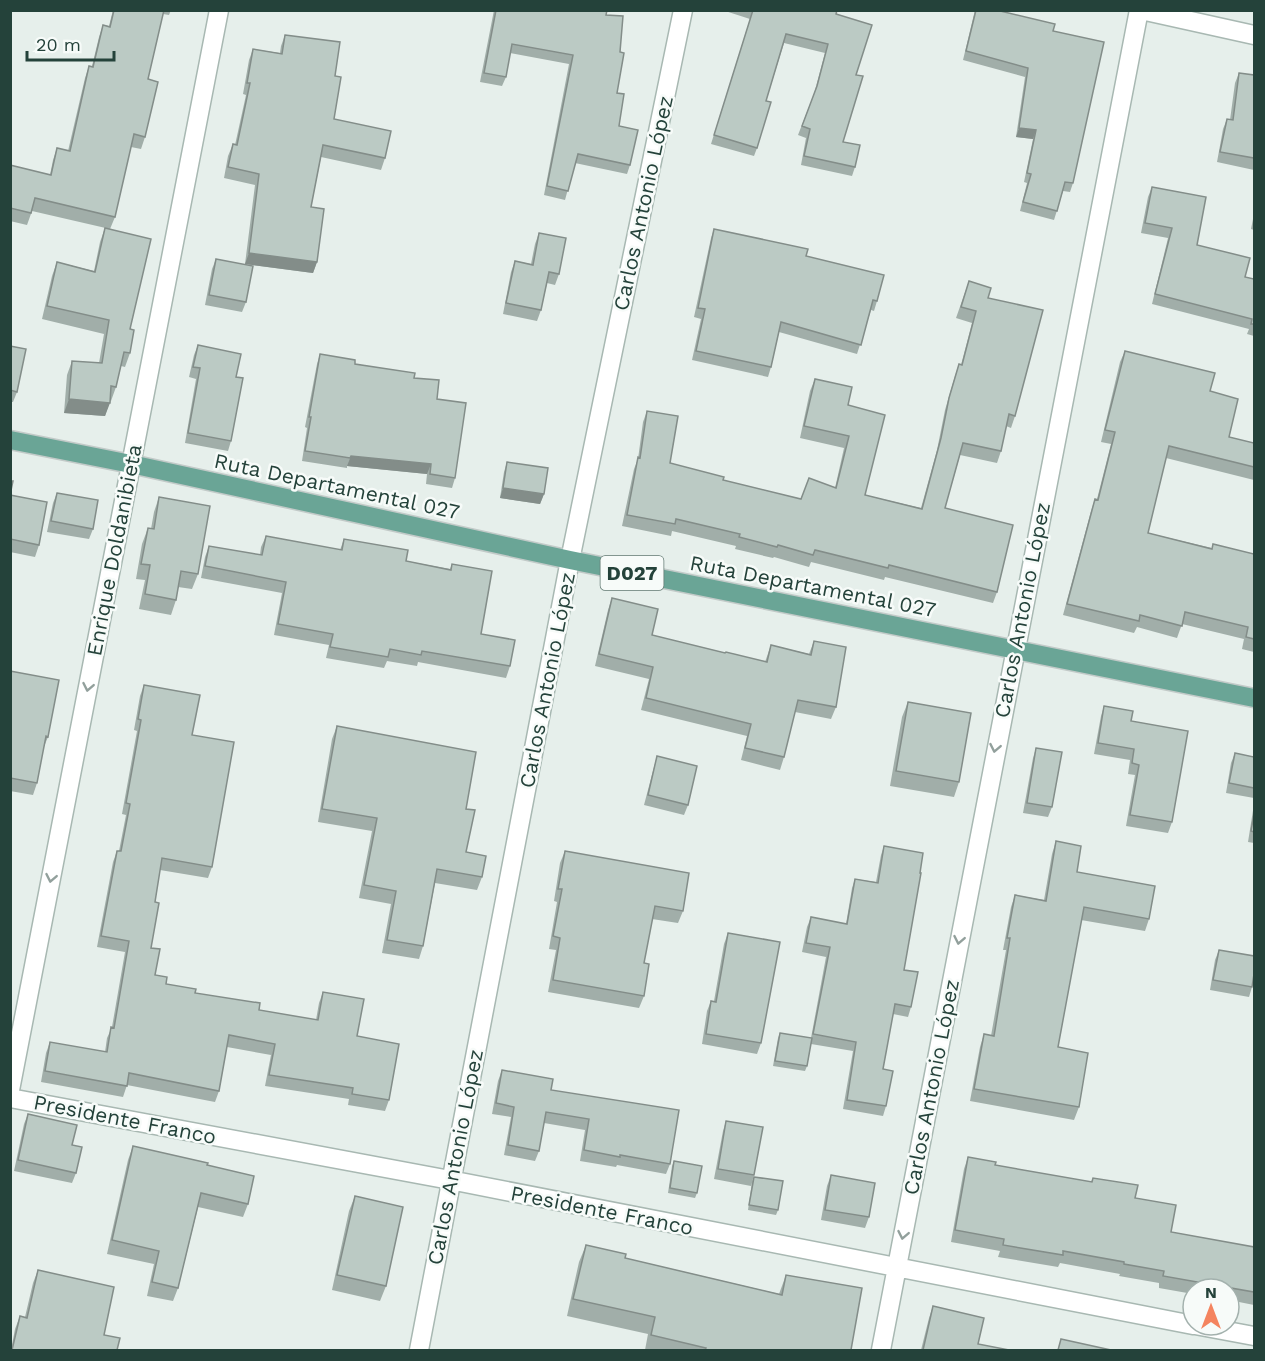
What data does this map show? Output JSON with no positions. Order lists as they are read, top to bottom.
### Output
{
  "streets": {
    "main road": ["Ruta Departamental 027", "D027"],
    "street": ["Carlos Antonio López", "Enrique Doldanibieta", "Presidente Franco"]
  },
  "crossings": [
    ["Carlos Antonio López", "Ruta Departamental 027"],
    ["Carlos Antonio López", "Presidente Franco"],
    ["Ruta Departamental 027", "Enrique Doldanibieta"]
  ],
  "one_way": ["Enrique Doldanibieta"],
  "scale_bar": "20 m",
  "north": "top"
}
